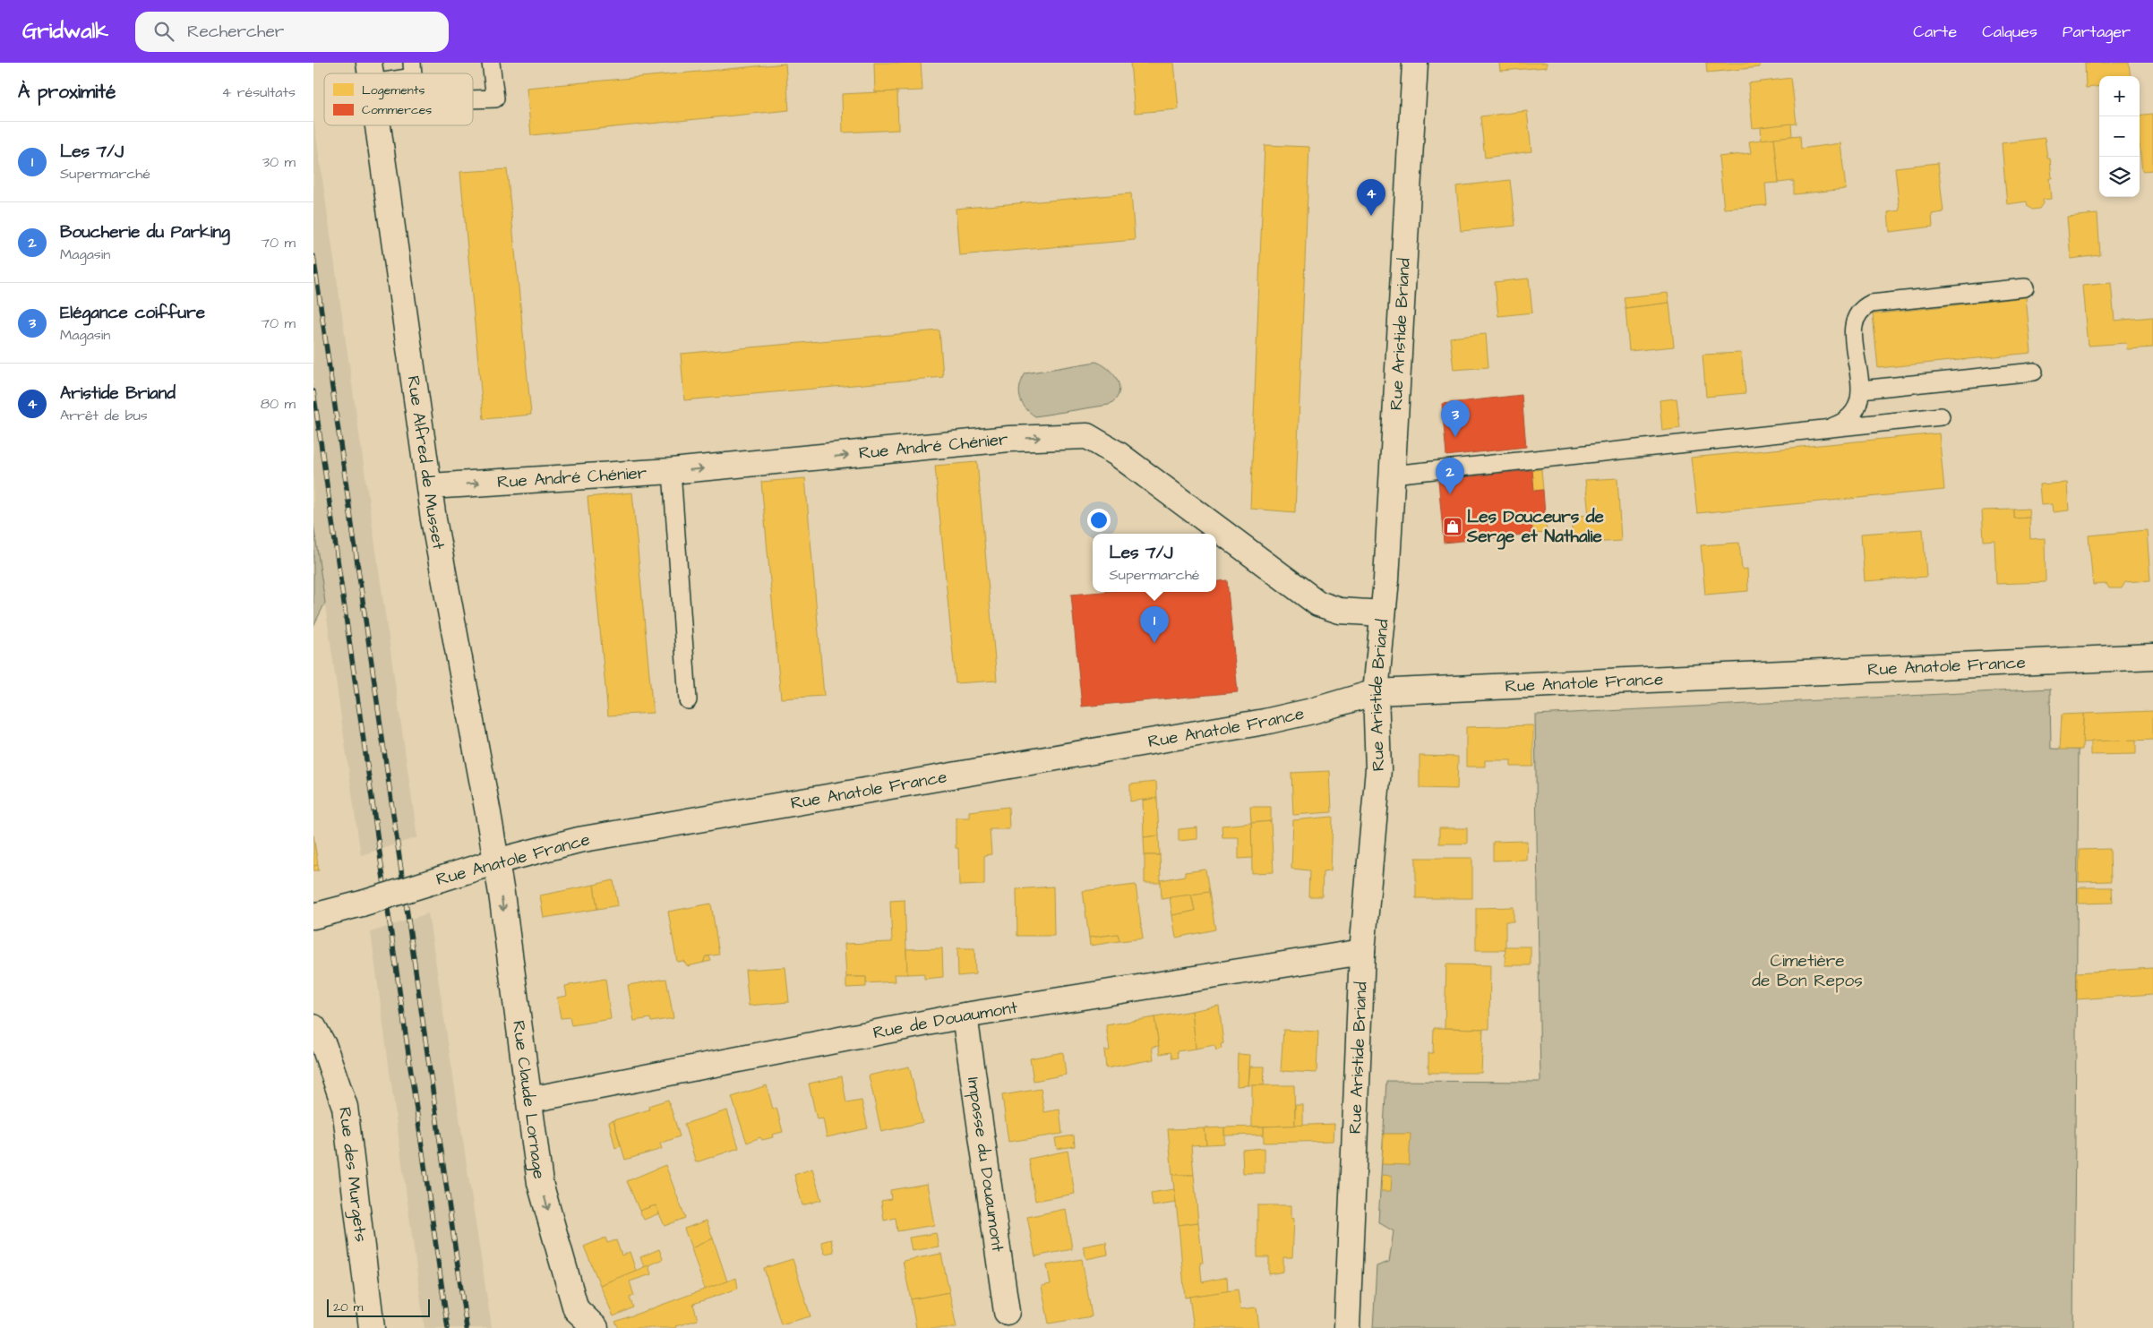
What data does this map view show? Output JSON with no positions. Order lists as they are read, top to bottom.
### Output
{
  "streets": {
    "street": [
      "Rue Aristide Briand",
      "Rue André Chénier",
      "Rue Alfred de Musset",
      "Rue Anatole France",
      "Rue de Douaumont",
      "Rue Claude Lornage",
      "Impasse du Douaumont",
      "Rue des Murgets"
    ]
  },
  "crossings": [
    ["Rue Aristide Briand", "Rue André Chénier"],
    ["Rue Aristide Briand", "Rue Anatole France"],
    ["Rue Aristide Briand", "Rue de Douaumont"],
    ["Rue André Chénier", "Rue Alfred de Musset"],
    ["Rue Alfred de Musset", "Rue Anatole France"],
    ["Rue Alfred de Musset", "Rue Claude Lornage"],
    ["Rue Anatole France", "Rue Claude Lornage"],
    ["Rue de Douaumont", "Rue Claude Lornage"],
    ["Rue de Douaumont", "Impasse du Douaumont"]
  ],
  "one_way": ["Rue André Chénier", "Rue Claude Lornage"],
  "parks": ["Cimetière de Bon Repos"],
  "places": {
    "shop": ["Les Douceurs de Serge et Nathalie"]
  },
  "legend": ["Logements", "Commerces"],
  "scale_bar": "20 m",
  "page": {
    "header": "Gridwalk",
    "search": "Rechercher",
    "nav": ["Carte", "Calques", "Partager"],
    "heading": ["À proximité", "4 résultats"],
    "map_buttons": ["+", "−"],
    "list": [
      {
        "mark": "1",
        "name": "Les 7/J",
        "note": "Supermarché",
        "value": "30 m"
      },
      {
        "mark": "2",
        "name": "Boucherie du Parking",
        "note": "Magasin",
        "value": "70 m"
      },
      {
        "mark": "3",
        "name": "Elégance coiffure",
        "note": "Magasin",
        "value": "70 m"
      },
      {
        "mark": "4",
        "name": "Aristide Briand",
        "note": "Arrêt de bus",
        "value": "80 m"
      }
    ],
    "pins": [
      "4",
      "3",
      "2",
      "1"
    ],
    "popup": ["Les 7/J", "Supermarché"],
    "scale": "20 m"
  }
}
